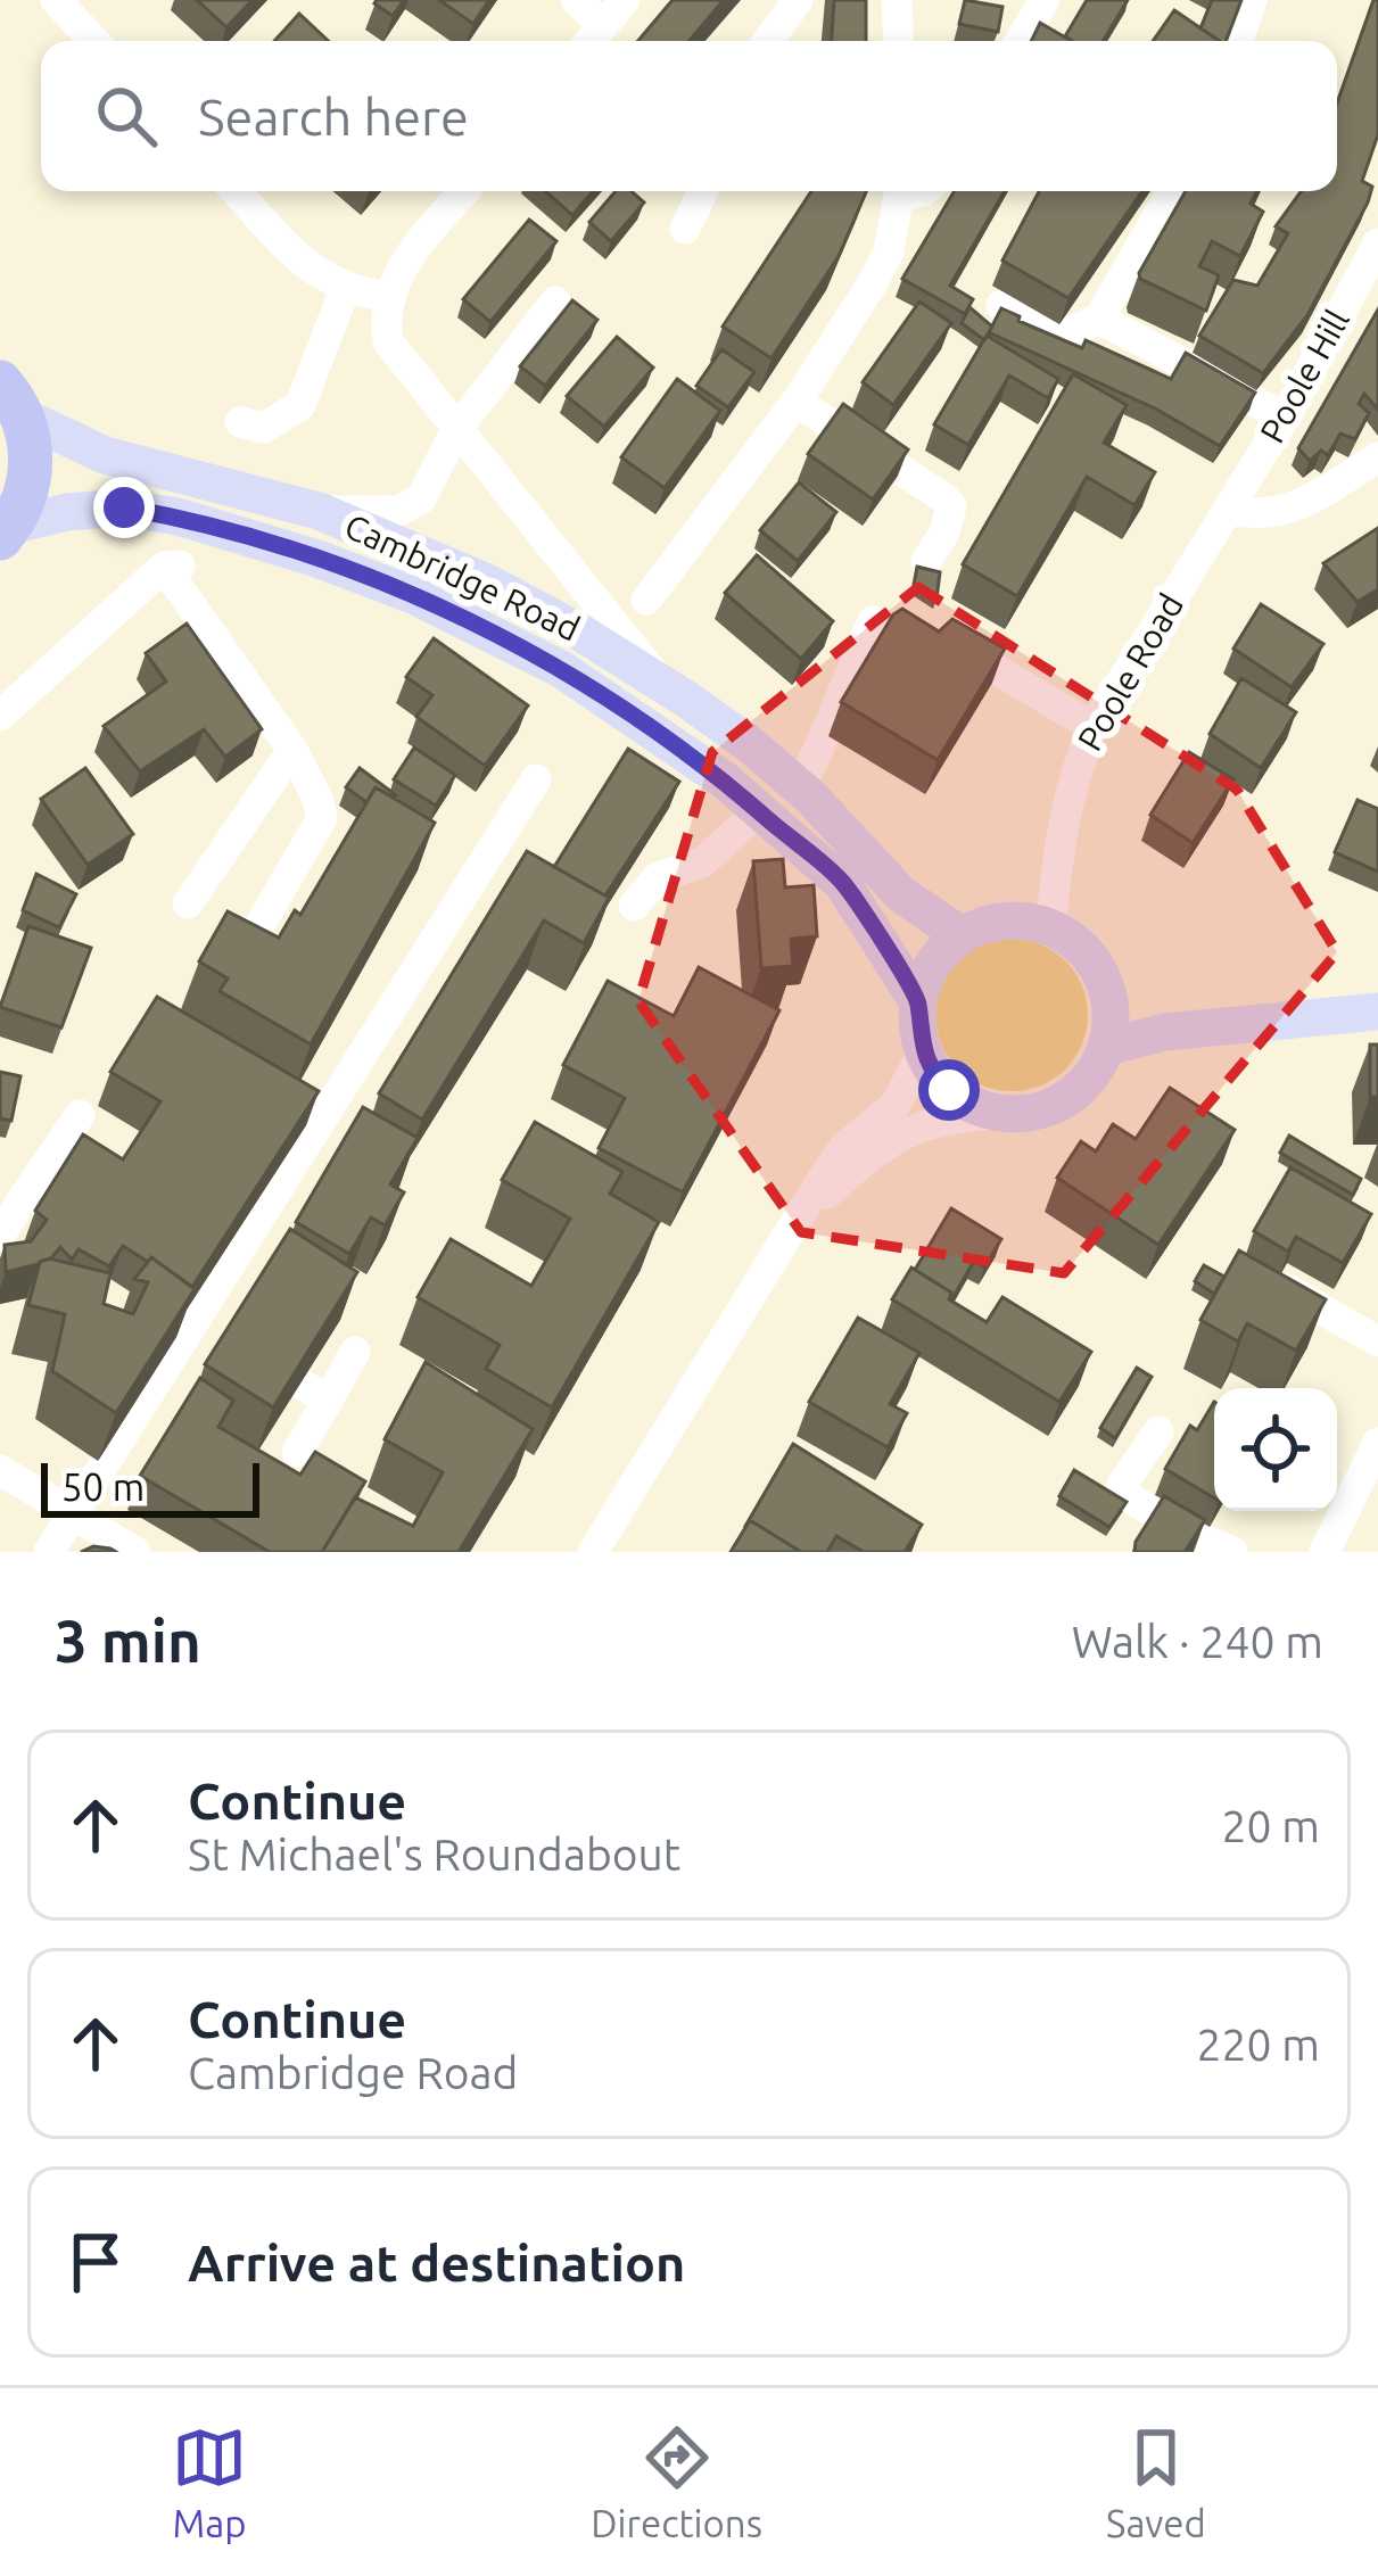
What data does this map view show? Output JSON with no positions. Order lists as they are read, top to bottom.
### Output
{
  "streets": {
    "main road": ["Cambridge Road"],
    "street": ["Poole Hill", "Poole Road"]
  },
  "crossings": [
    ["Poole Hill", "Poole Road"],
    ["Cambridge Road", "Poole Road"]
  ],
  "scale_bar": "50 m",
  "page": {
    "search": "Search here",
    "scale": "50 m",
    "heading": ["3 min", "Walk · 240 m"],
    "list": [
      ["Continue", "St Michael's Roundabout", "20 m"],
      ["Continue", "Cambridge Road", "220 m"],
      "Arrive at destination"
    ],
    "nav": ["Map", "Directions", "Saved"]
  }
}
